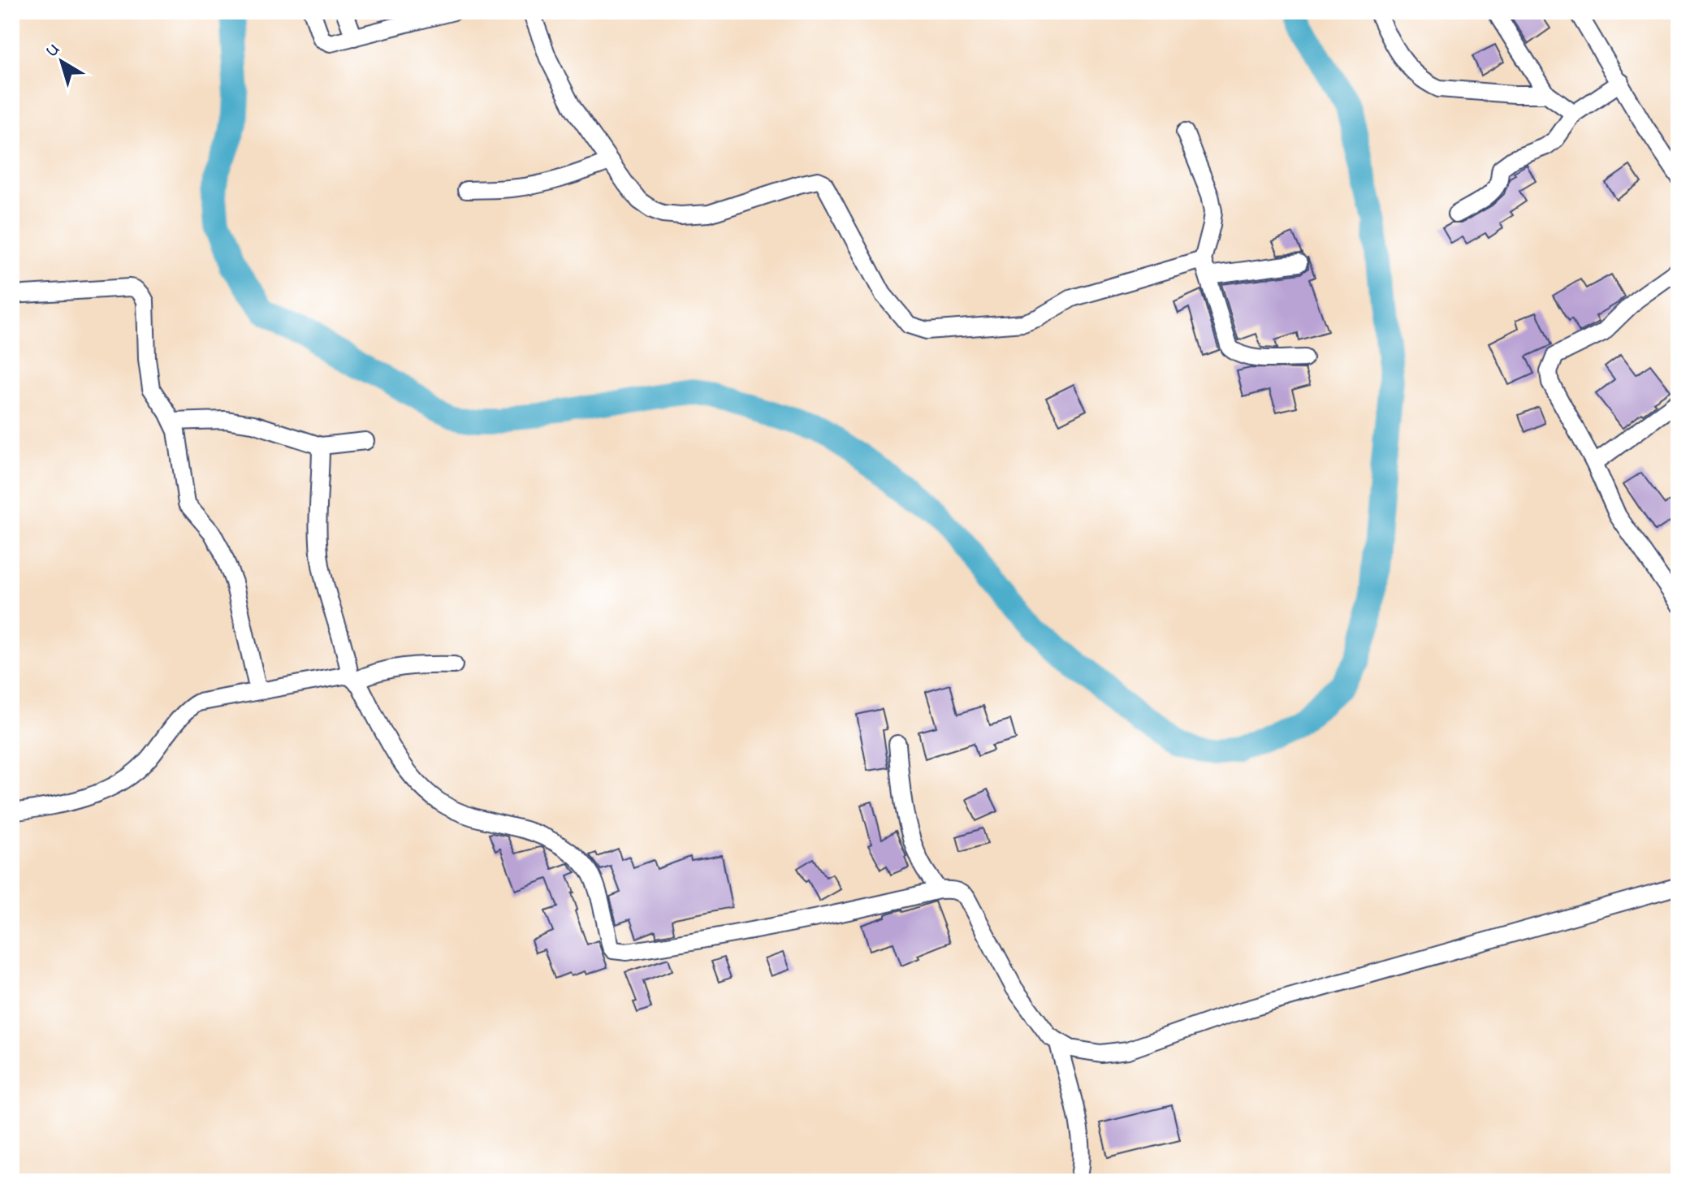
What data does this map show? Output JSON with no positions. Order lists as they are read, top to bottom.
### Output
{
  "north": "top left"
}
